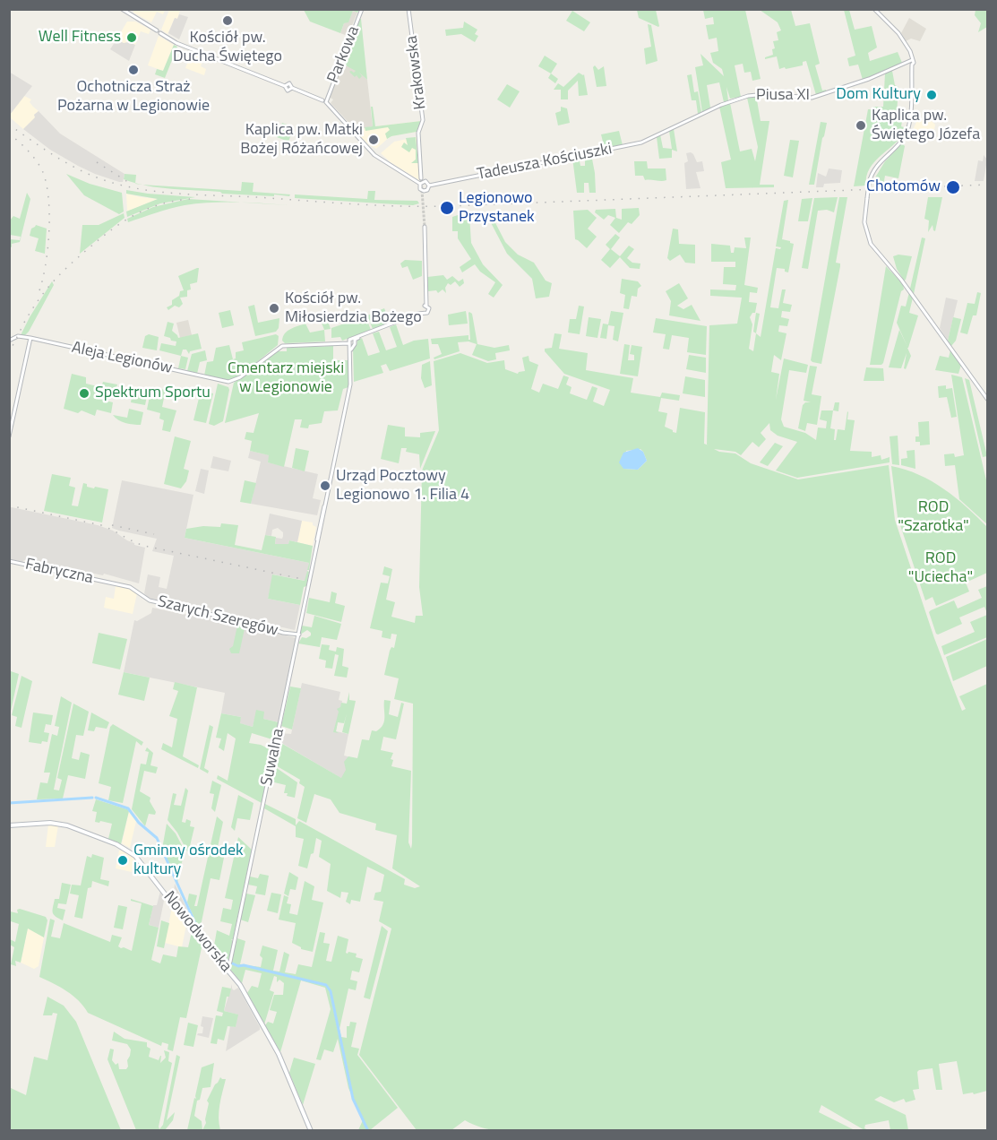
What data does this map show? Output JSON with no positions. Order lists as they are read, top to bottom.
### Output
{
  "streets": {
    "main road": ["Nowodworska"],
    "street": [
      "Parkowa",
      "Krakowska",
      "Piusa XI",
      "Tadeusza Kościuszki",
      "Aleja Legionów",
      "Fabryczna",
      "Szarych Szeregów",
      "Suwalna"
    ]
  },
  "crossings": [
    ["Piusa XI", "Tadeusza Kościuszki"],
    ["Aleja Legionów", "Suwalna"],
    ["Fabryczna", "Szarych Szeregów"],
    ["Szarych Szeregów", "Suwalna"],
    ["Suwalna", "Nowodworska"]
  ],
  "parks": ["Cmentarz miejski w Legionowie", "ROD \"Szarotka\"", "ROD \"Uciecha\""],
  "places": [
    "Kościół pw. Ducha Świętego",
    "Well Fitness",
    "Ochotnicza Straż Pożarna w Legionowie",
    "Dom Kultury",
    "Kaplica pw. Świętego Józefa",
    "Kaplica pw. Matki Bożej Różańcowej",
    "Chotomów",
    "Legionowo Przystanek",
    "Kościół pw. Miłosierdzia Bożego",
    "Spektrum Sportu",
    "Urząd Pocztowy Legionowo 1. Filia 4",
    "Gminny ośrodek kultury"
  ]
}
